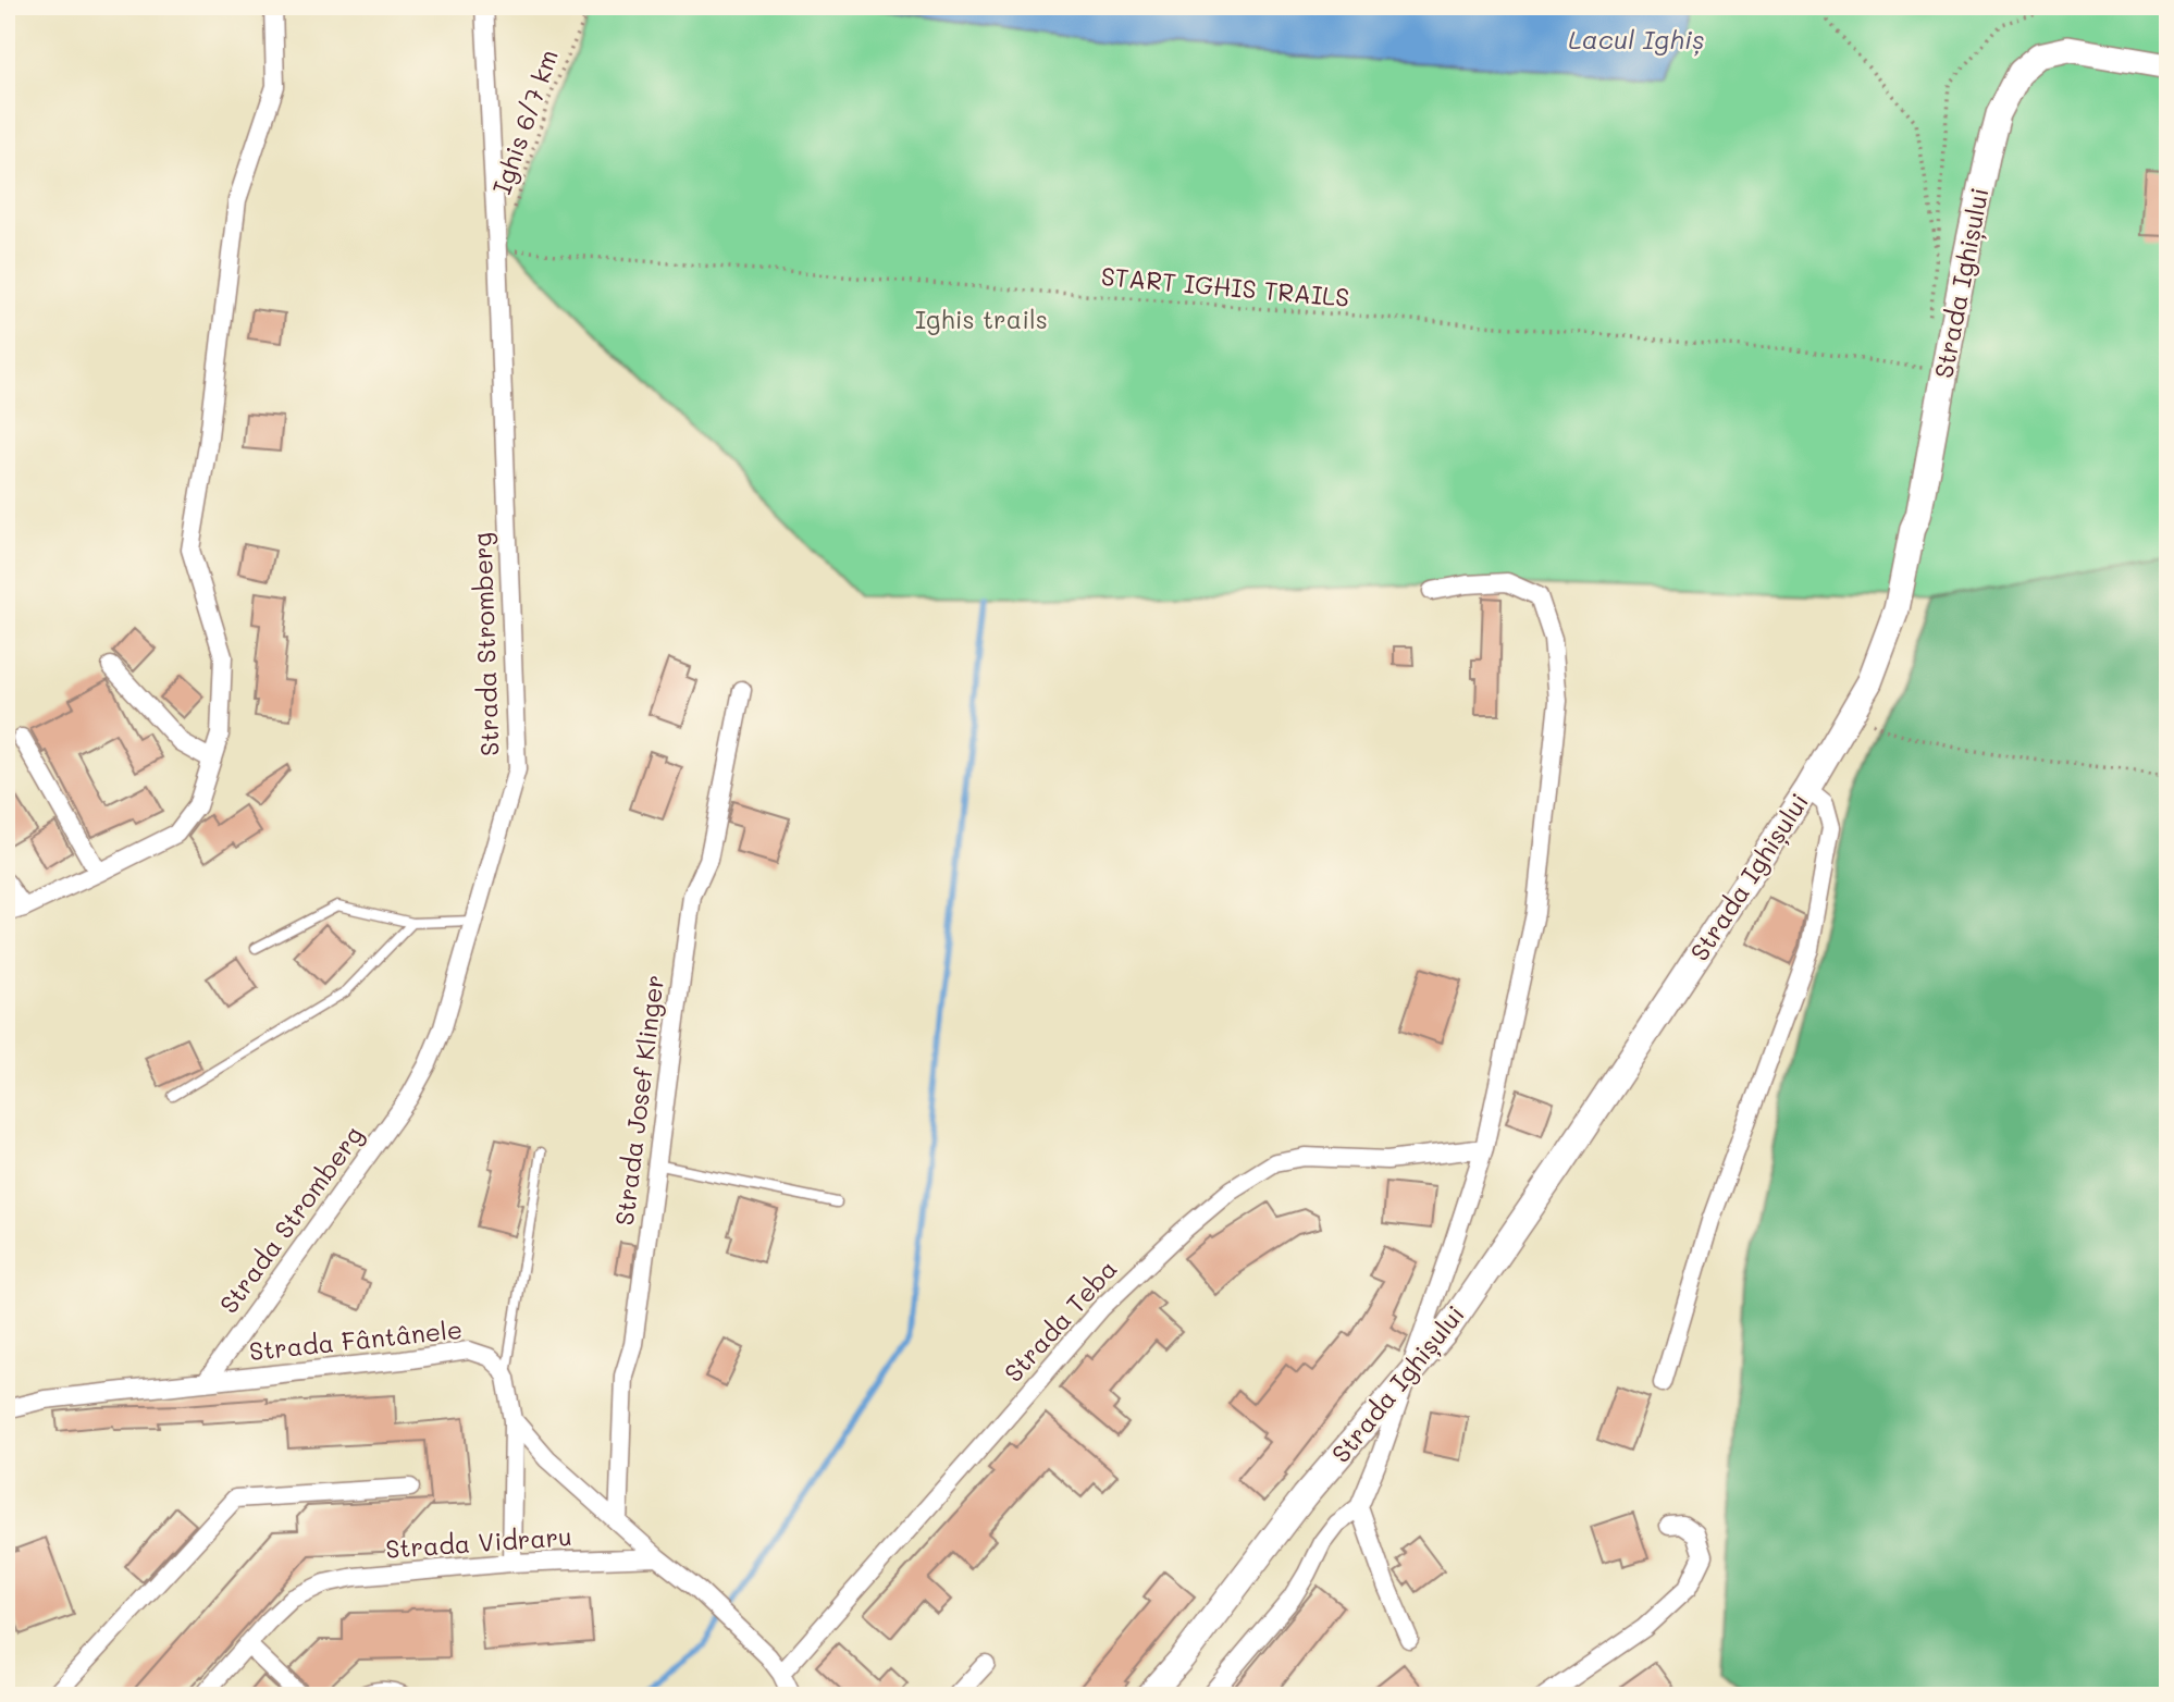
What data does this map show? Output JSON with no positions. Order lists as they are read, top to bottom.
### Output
{
  "streets": {
    "street": [
      "Strada Ighișului",
      "Strada Stromberg",
      "Strada Josef Klinger",
      "Strada Teba",
      "Strada Fântânele",
      "Strada Vidraru"
    ],
    "path": ["Ighis 6/7 km", "START IGHIS TRAILS"]
  },
  "crossings": [
    ["Strada Ighișului", "START IGHIS TRAILS"],
    ["Strada Stromberg", "Strada Fântânele"]
  ],
  "water": ["Lacul Ighiș"],
  "parks": ["Ighis trails"]
}
